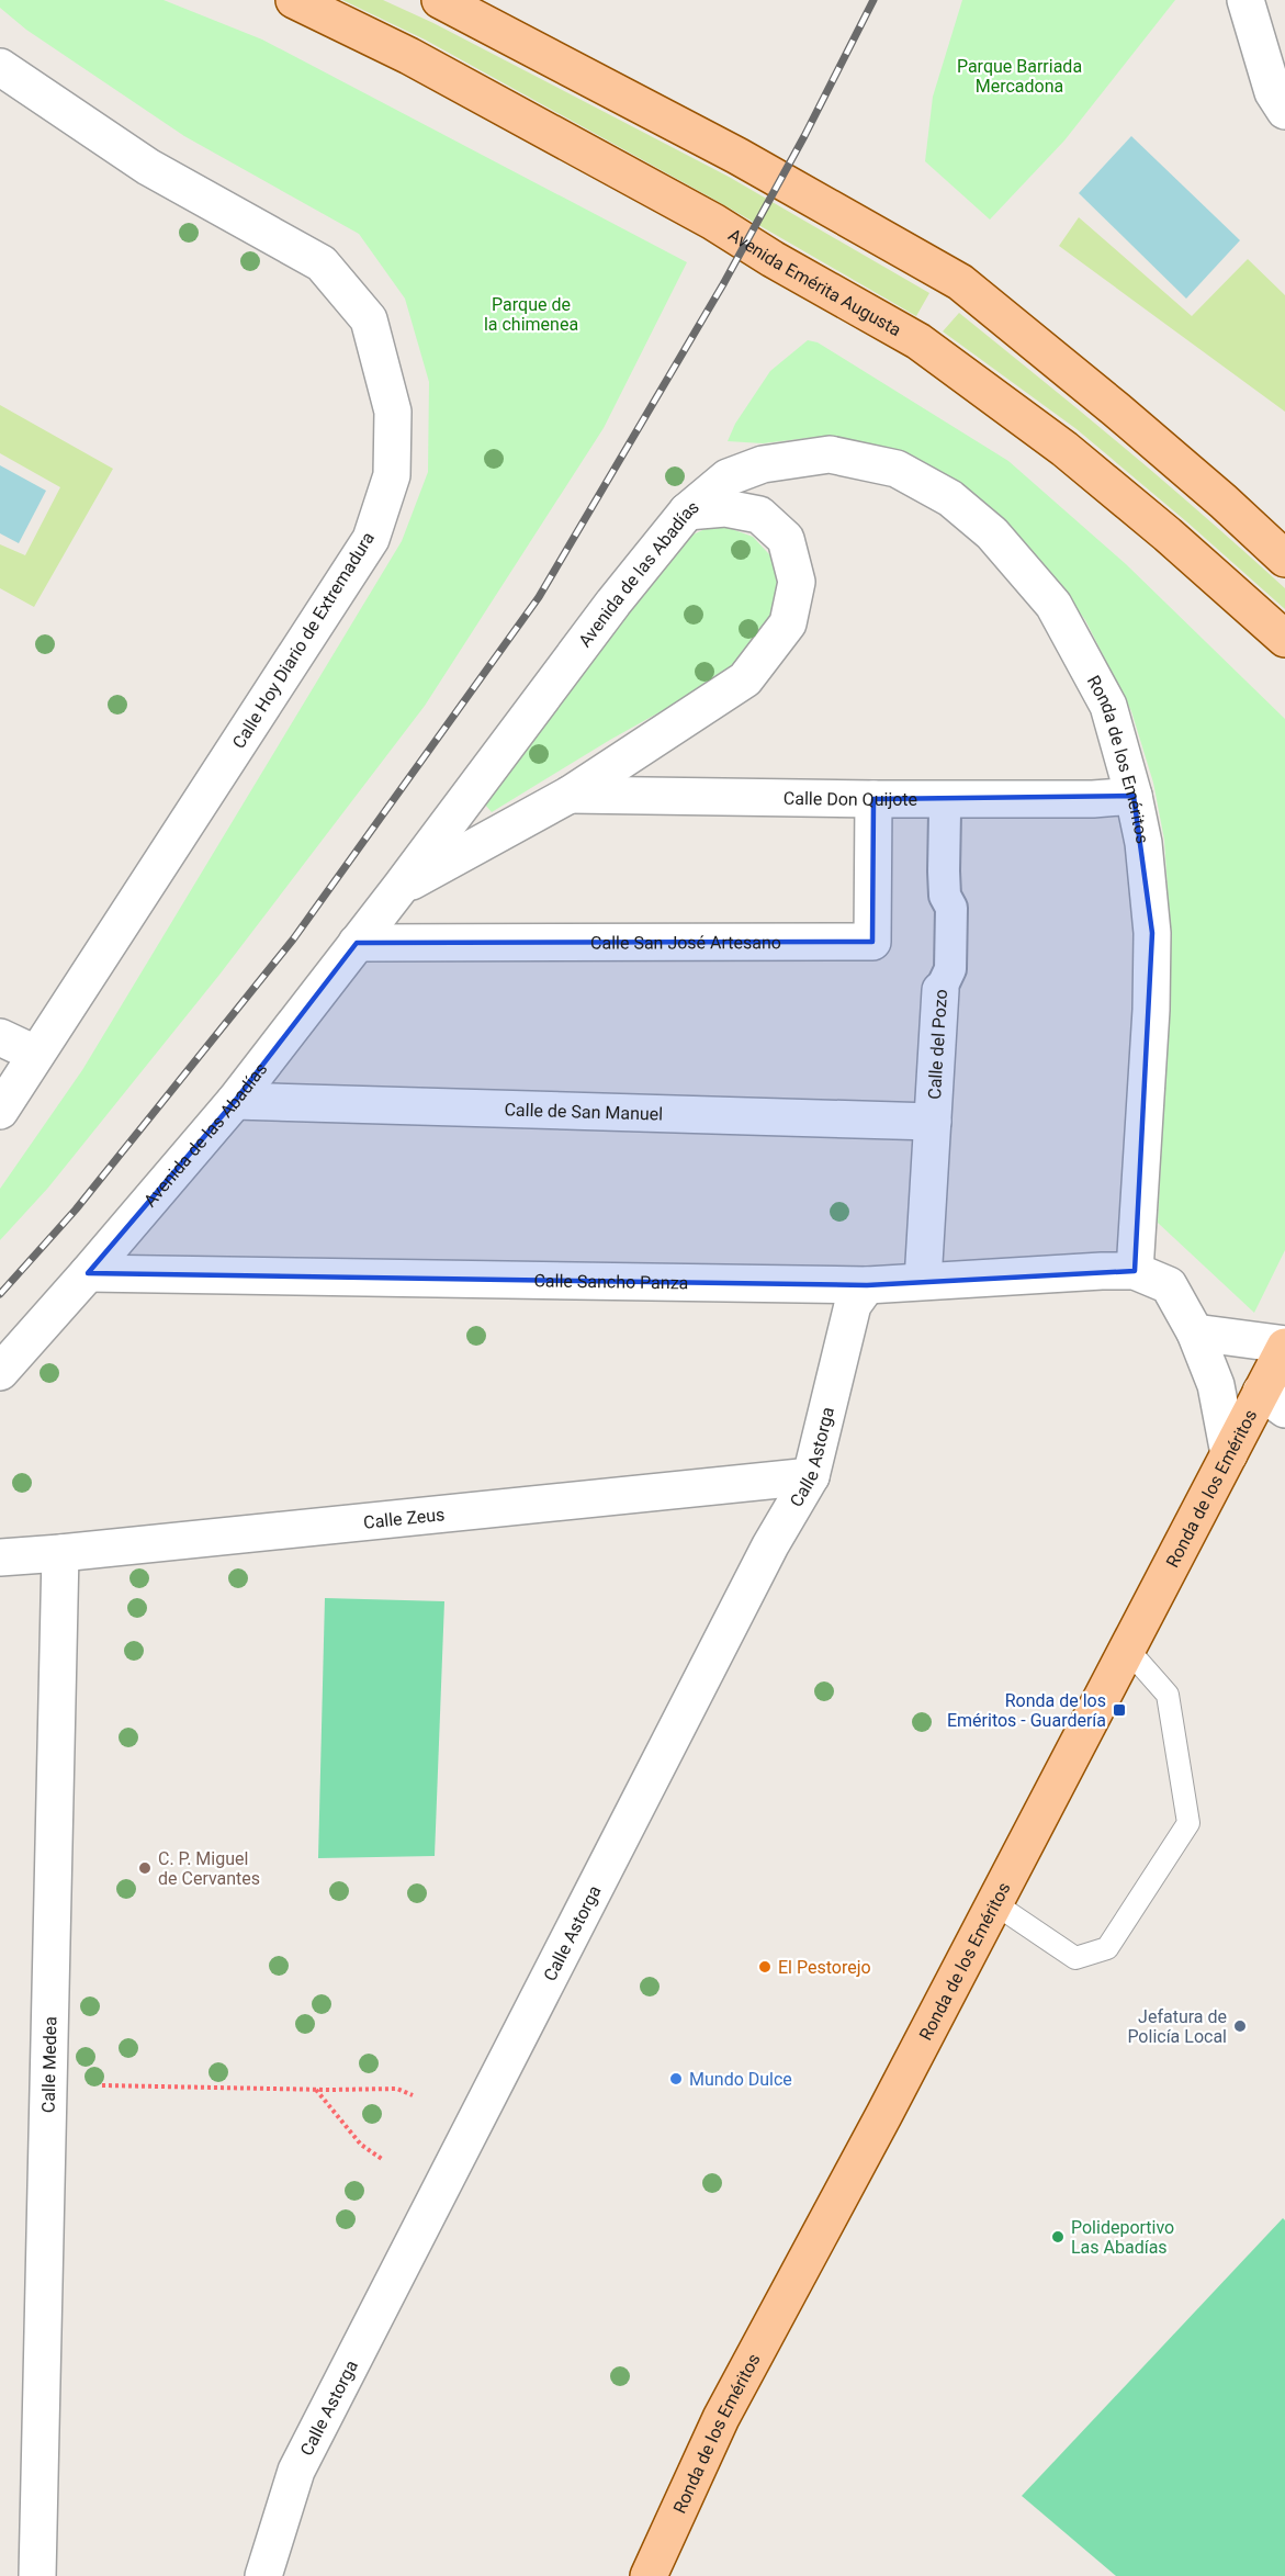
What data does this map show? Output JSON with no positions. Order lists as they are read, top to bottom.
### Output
{
  "streets": {
    "main road": ["Avenida Emérita Augusta", "Ronda de los Eméritos"],
    "street": [
      "Avenida de las Abadías",
      "Calle Hoy Diario de Extremadura",
      "Calle Don Quijote",
      "Calle San José Artesano",
      "Calle del Pozo",
      "Calle de San Manuel",
      "Calle Sancho Panza",
      "Calle Astorga",
      "Calle Zeus",
      "Calle Medea"
    ]
  },
  "crossings": [
    ["Avenida de las Abadías", "Ronda de los Eméritos"],
    ["Avenida de las Abadías", "Calle Don Quijote"],
    ["Avenida de las Abadías", "Calle San José Artesano"],
    ["Avenida de las Abadías", "Calle de San Manuel"],
    ["Avenida de las Abadías", "Calle Sancho Panza"],
    ["Ronda de los Eméritos", "Calle Don Quijote"],
    ["Ronda de los Eméritos", "Calle Sancho Panza"],
    ["Calle Don Quijote", "Calle San José Artesano"],
    ["Calle del Pozo", "Calle de San Manuel"],
    ["Calle del Pozo", "Calle Sancho Panza"],
    ["Calle Sancho Panza", "Calle Astorga"],
    ["Calle Astorga", "Calle Zeus"],
    ["Calle Zeus", "Calle Medea"]
  ],
  "parks": ["Parque Barriada Mercadona", "Parque de la chimenea"],
  "places": {
    "transit": ["Ronda de los Eméritos - Guardería"],
    "other": [
      "C. P. Miguel de Cervantes",
      "El Pestorejo",
      "Jefatura de Policía Local",
      "Mundo Dulce",
      "Polideportivo Las Abadías"
    ]
  }
}
